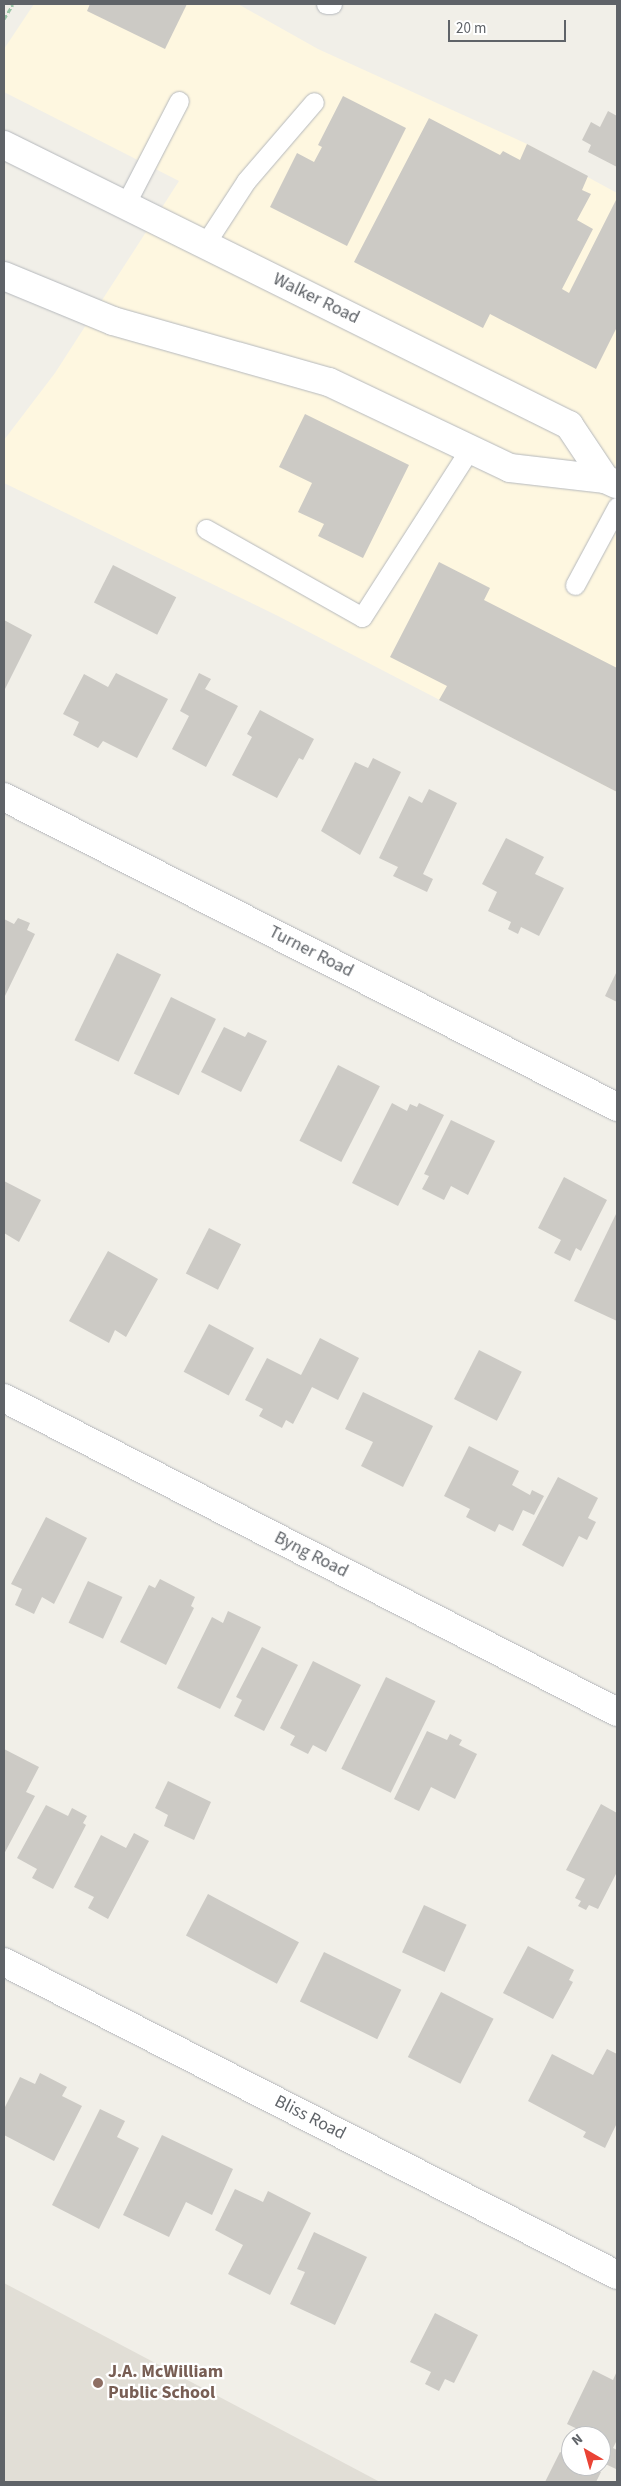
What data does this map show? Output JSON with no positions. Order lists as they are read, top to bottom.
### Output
{
  "streets": {
    "street": [
      "Walker Road",
      "Turner Road",
      "Byng Road",
      "Bliss Road"
    ]
  },
  "places": ["J.A. McWilliam Public School"],
  "scale_bar": "20 m",
  "north": "top left"
}
